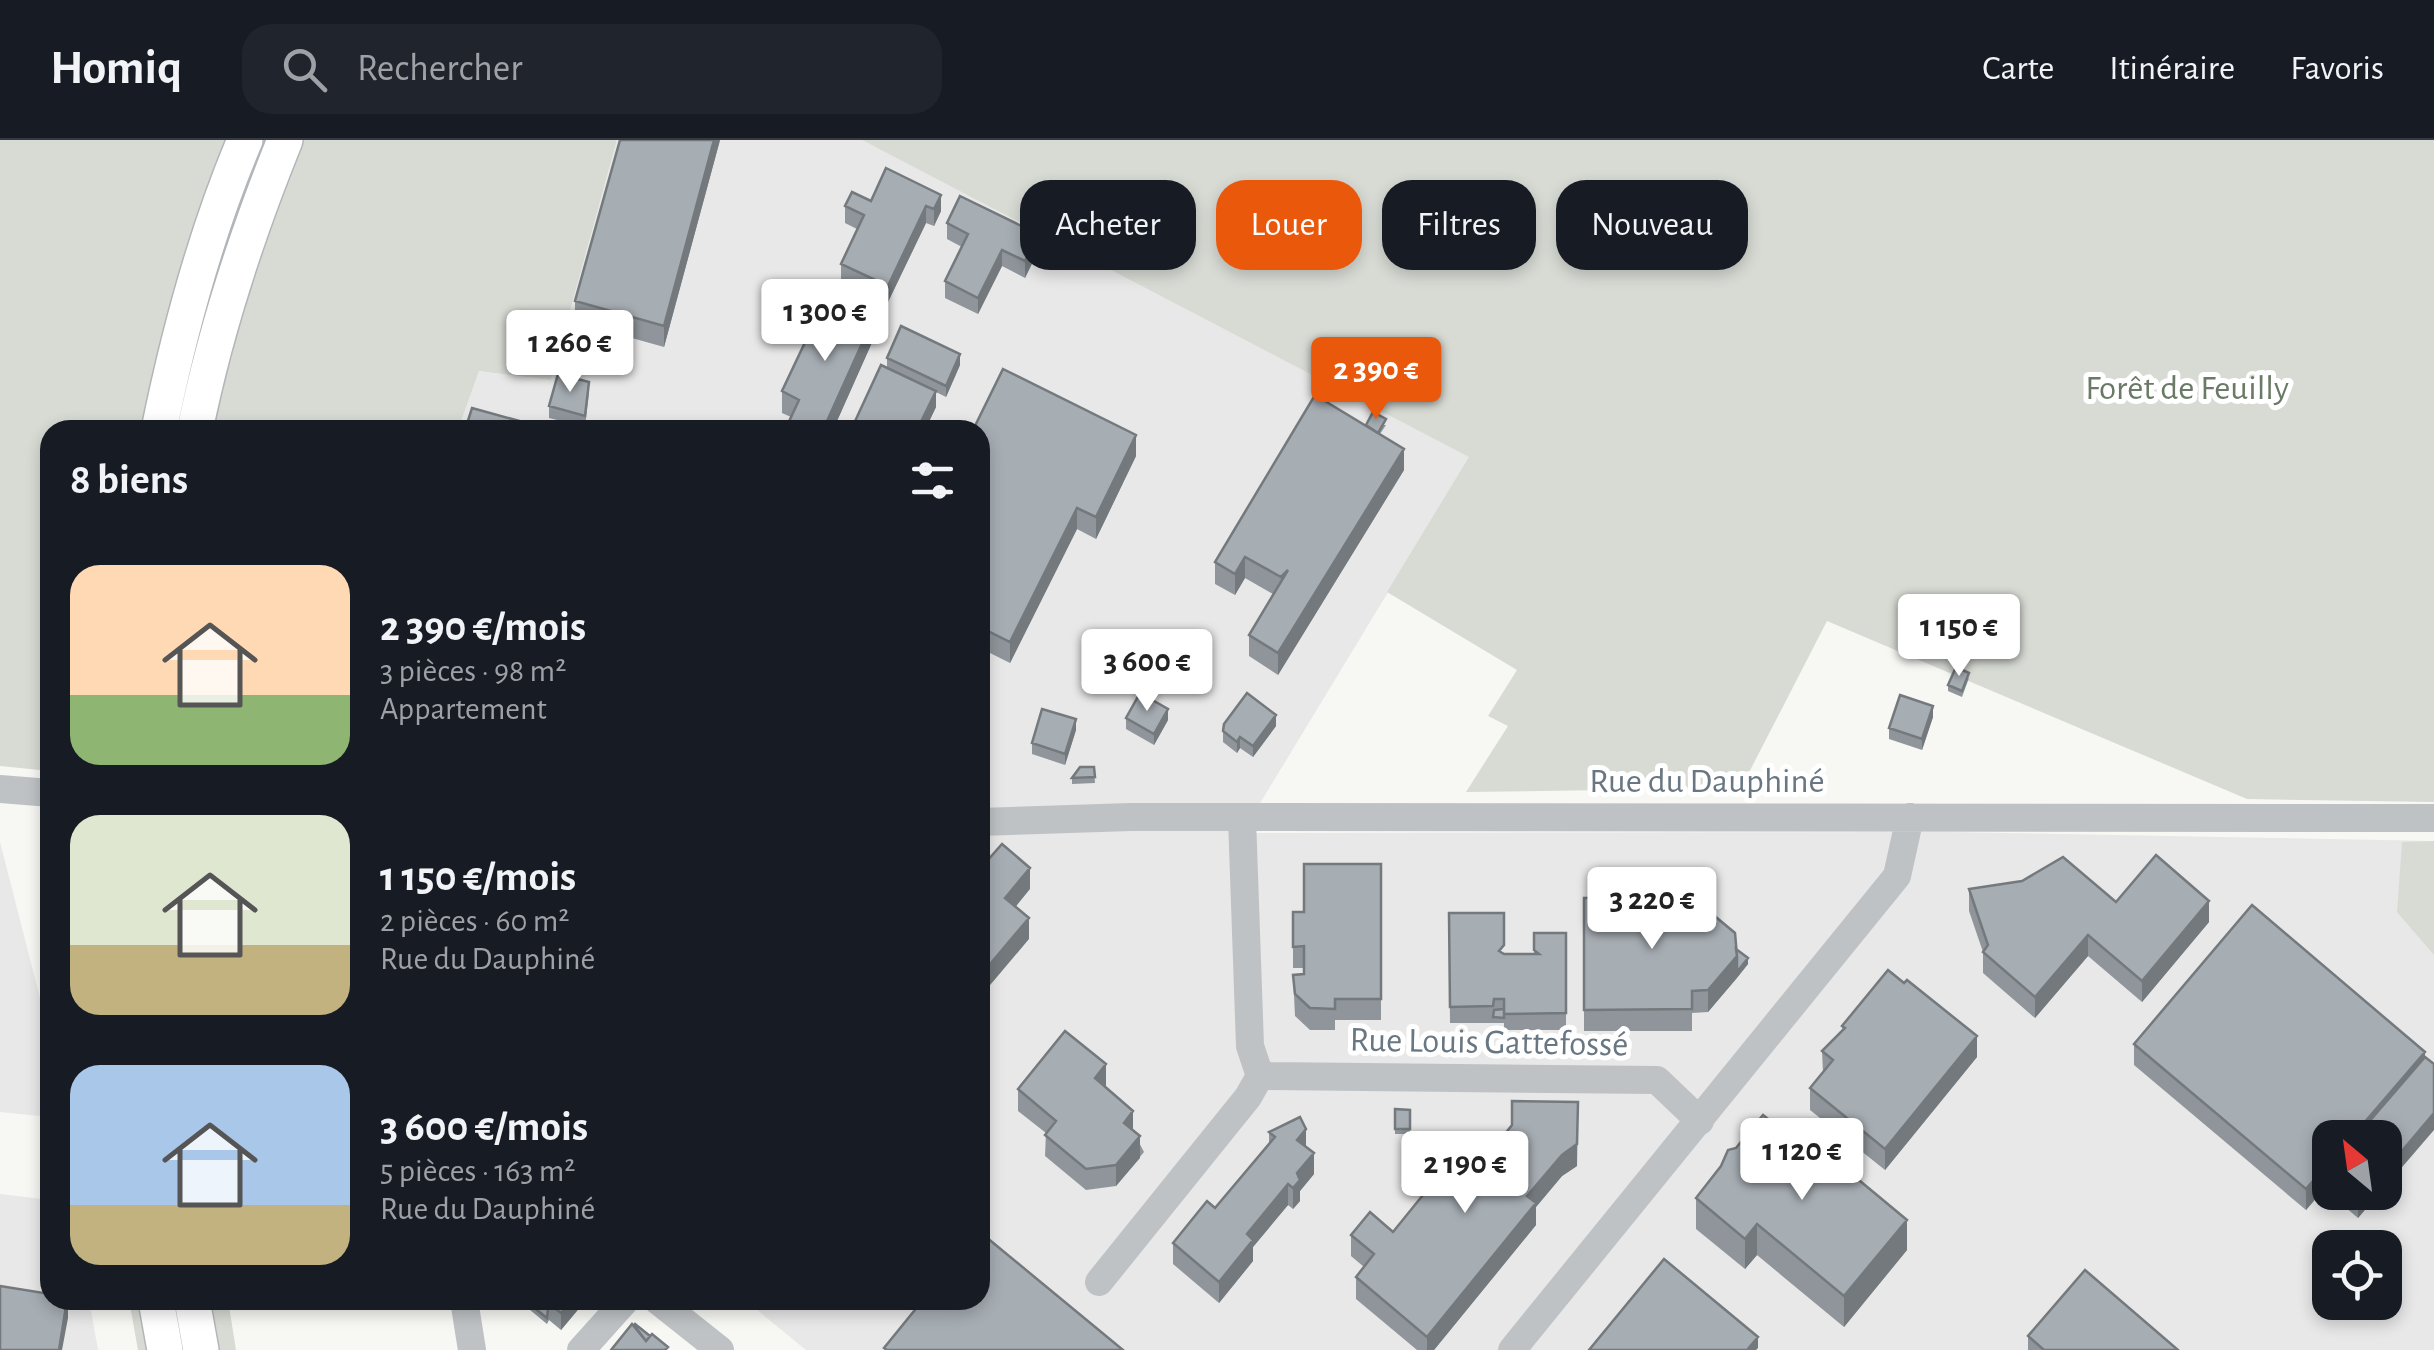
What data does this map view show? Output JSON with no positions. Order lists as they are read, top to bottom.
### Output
{
  "streets": {
    "street": ["Rue du Dauphiné", "Rue Louis Gattefossé"]
  },
  "parks": ["Forêt de Feuilly"],
  "north": "top left",
  "page": {
    "header": "Homiq",
    "search": "Rechercher",
    "nav": ["Carte", "Itinéraire", "Favoris"],
    "chip": [
      "Acheter",
      "Louer",
      "Filtres",
      "Nouveau"
    ],
    "price": [
      "1 300 €",
      "1 260 €",
      "2 390 €",
      "1 150 €",
      "3 600 €",
      "3 220 €",
      "1 120 €",
      "2 190 €"
    ],
    "heading": "8 biens",
    "list": [
      {
        "name": "2 390 €/mois",
        "note": "3 pièces · 98 m² · Appartement"
      },
      {
        "name": "1 150 €/mois",
        "note": "2 pièces · 60 m² · Rue du Dauphiné"
      },
      {
        "name": "3 600 €/mois",
        "note": "5 pièces · 163 m² · Rue du Dauphiné"
      }
    ]
  }
}
